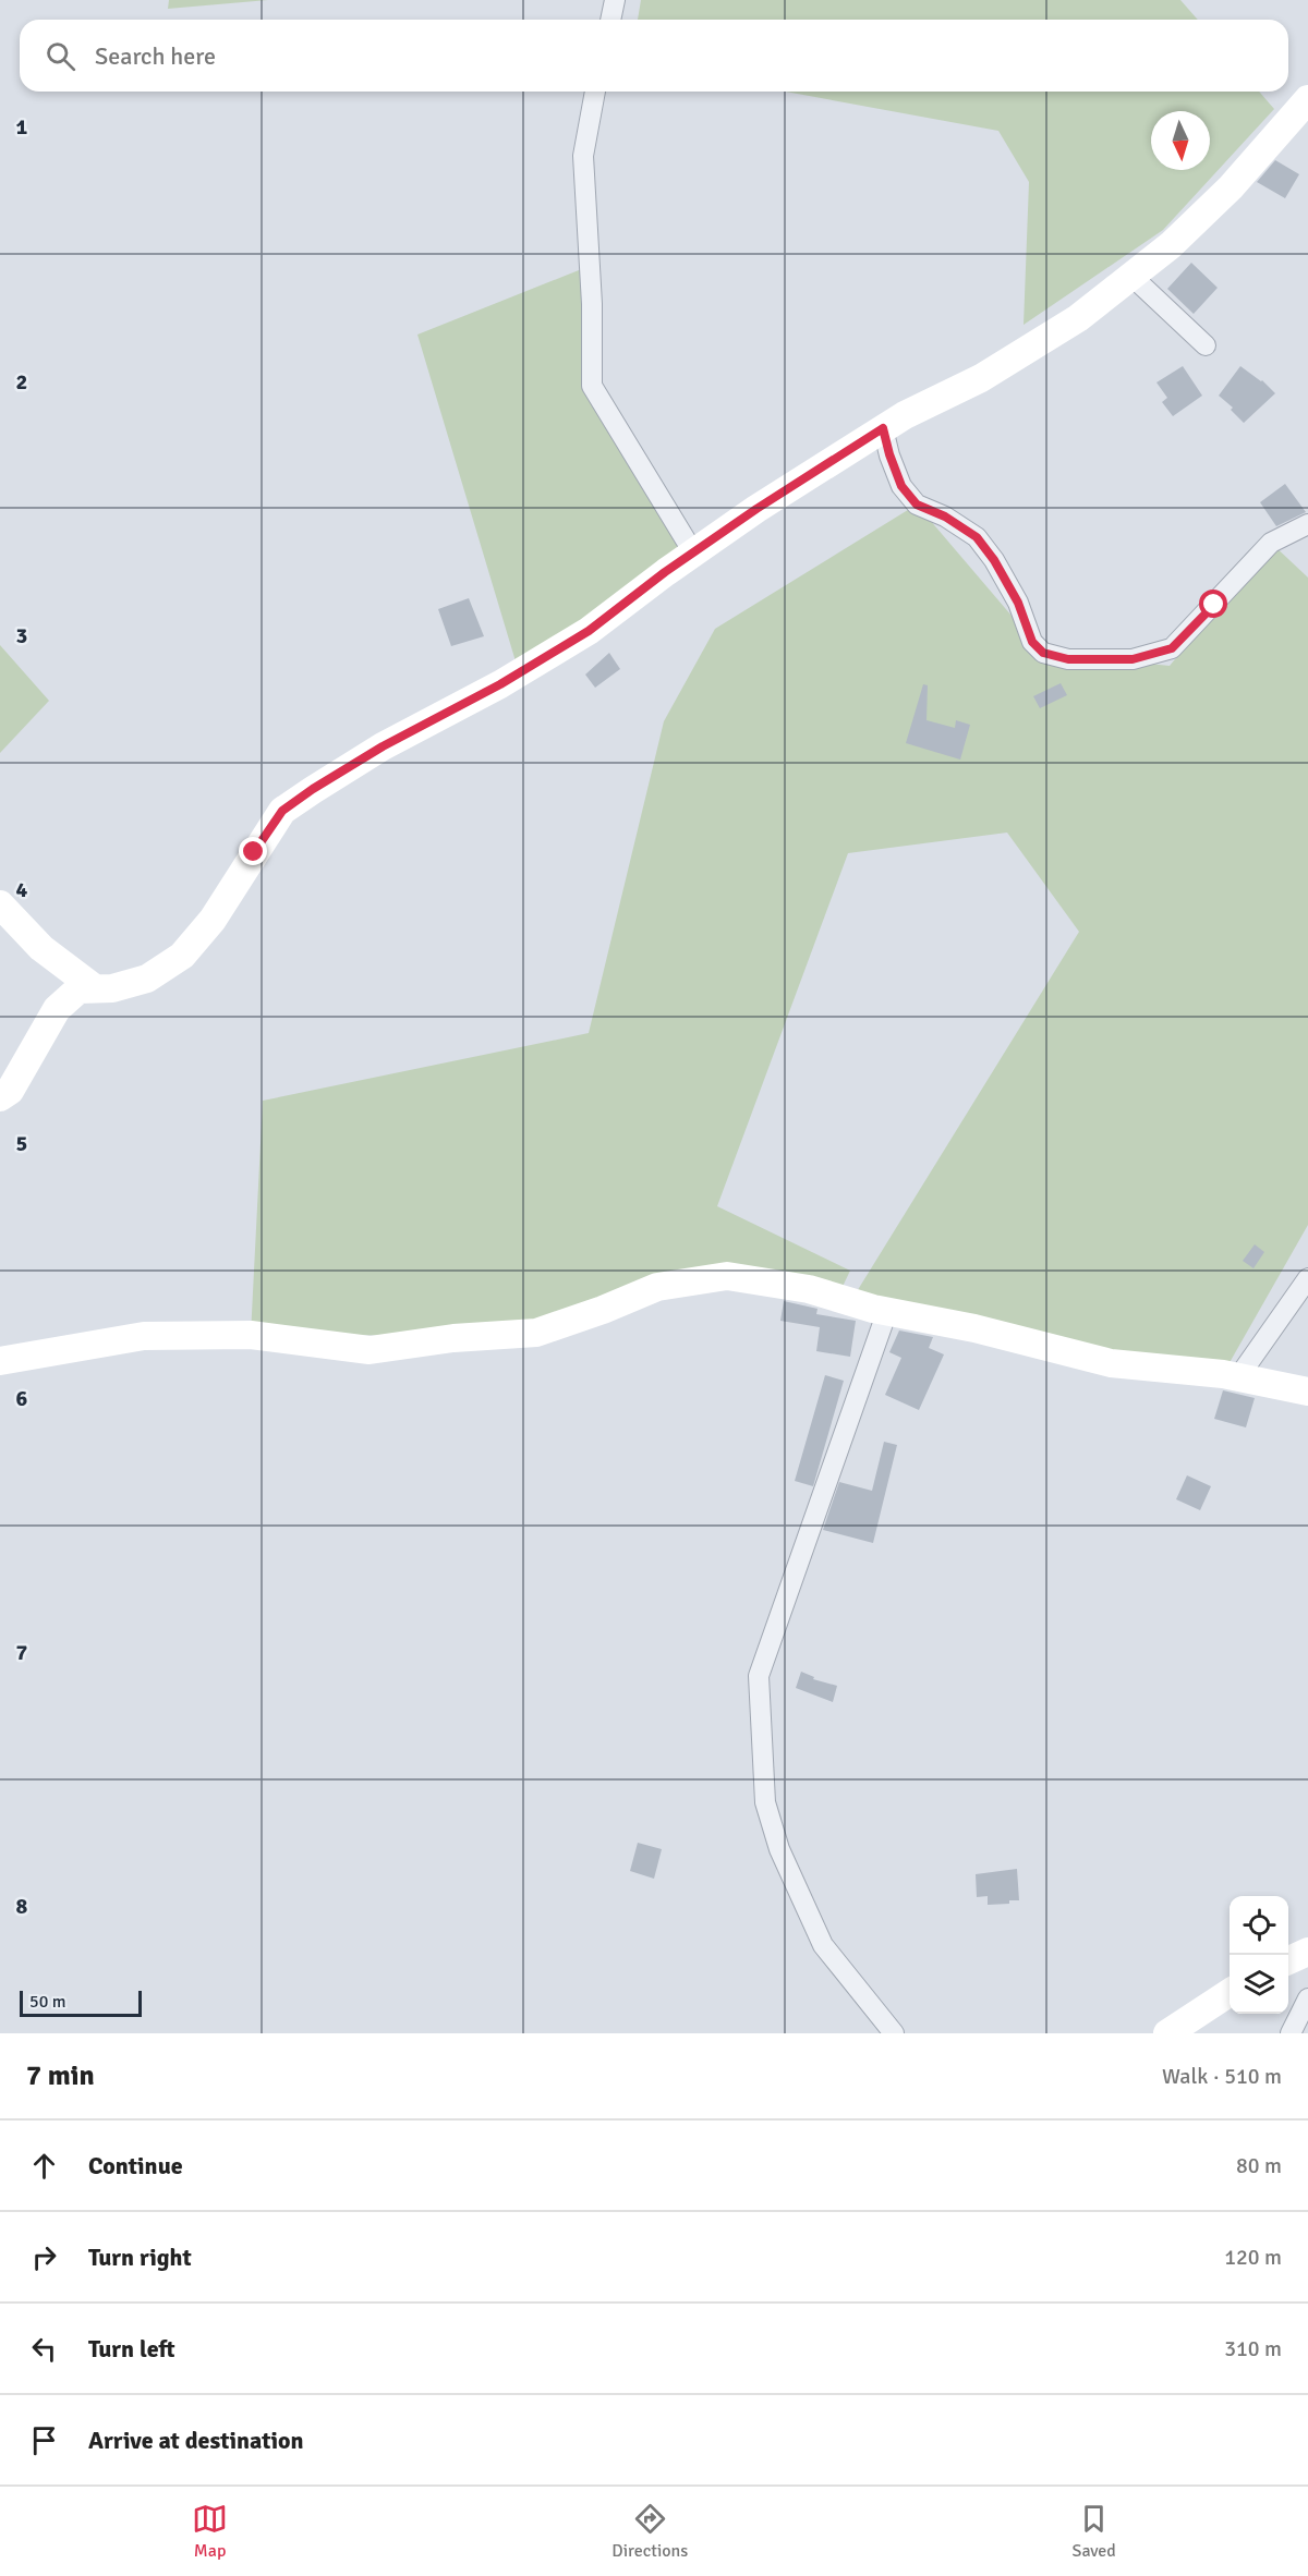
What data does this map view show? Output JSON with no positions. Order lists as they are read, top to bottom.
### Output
{
  "scale_bar": "50 m",
  "north": "bottom",
  "page": {
    "search": "Search here",
    "scale": "50 m",
    "heading": ["7 min", "Walk · 510 m"],
    "list": [
      ["Continue", "80 m"],
      ["Turn right", "120 m"],
      ["Turn left", "310 m"],
      "Arrive at destination"
    ],
    "nav": ["Map", "Directions", "Saved"]
  },
  "grid": {
    "rows": [
      "1",
      "2",
      "3",
      "4",
      "5",
      "6",
      "7",
      "8"
    ]
  }
}
